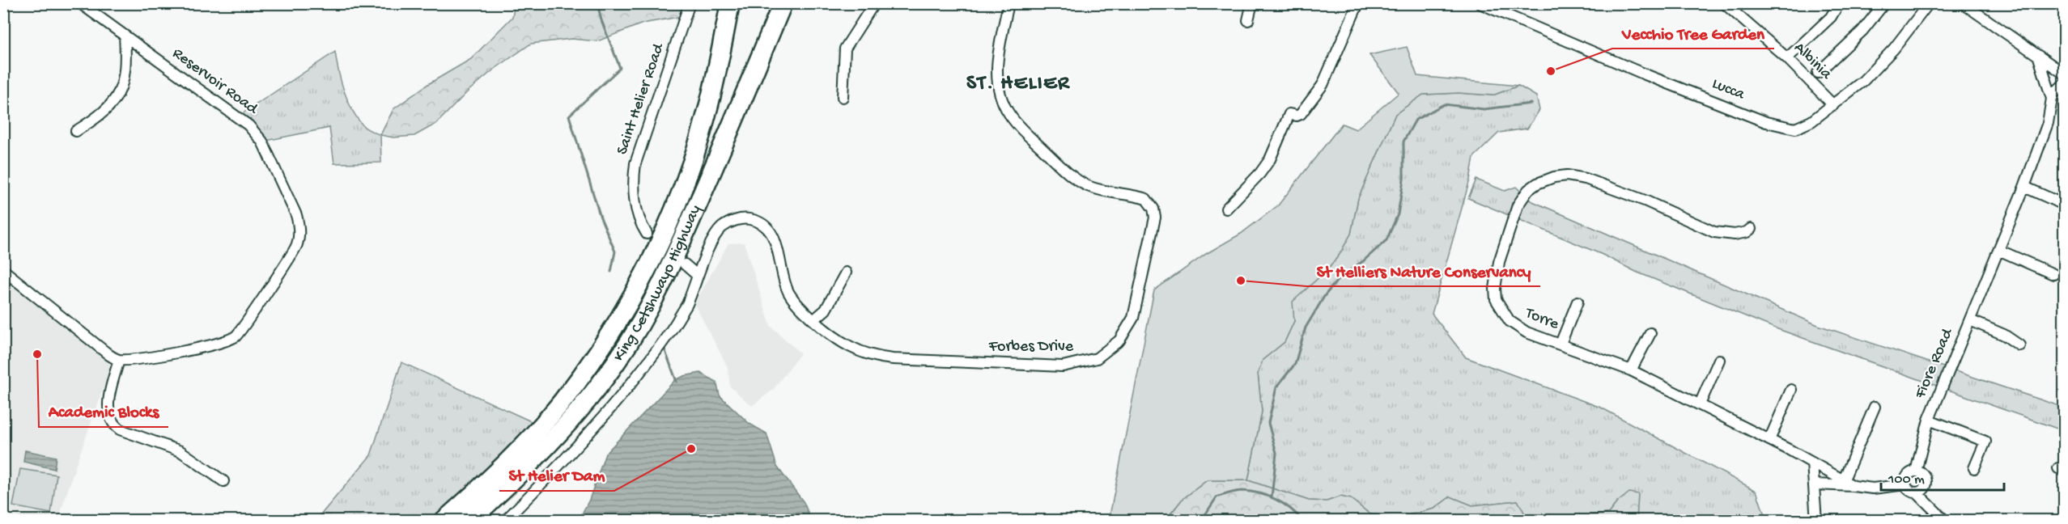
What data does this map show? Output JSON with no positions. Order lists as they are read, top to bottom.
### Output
{
  "streets": {
    "highway": ["King Cetshwayo Highway"],
    "street": [
      "Albinia",
      "Reservoir Road",
      "Lucca",
      "Saint Helier Road",
      "Torre",
      "Forbes Drive",
      "Fiore Road"
    ]
  },
  "crossings": [
    ["Albinia", "Lucca"],
    ["Torre", "Fiore Road"]
  ],
  "districts": ["ST. HELIER"],
  "places": [
    "Vecchio Tree Garden",
    "St Helliers Nature Conservancy",
    "Academic Blocks",
    "St Helier Dam"
  ],
  "scale_bar": "100 m"
}
